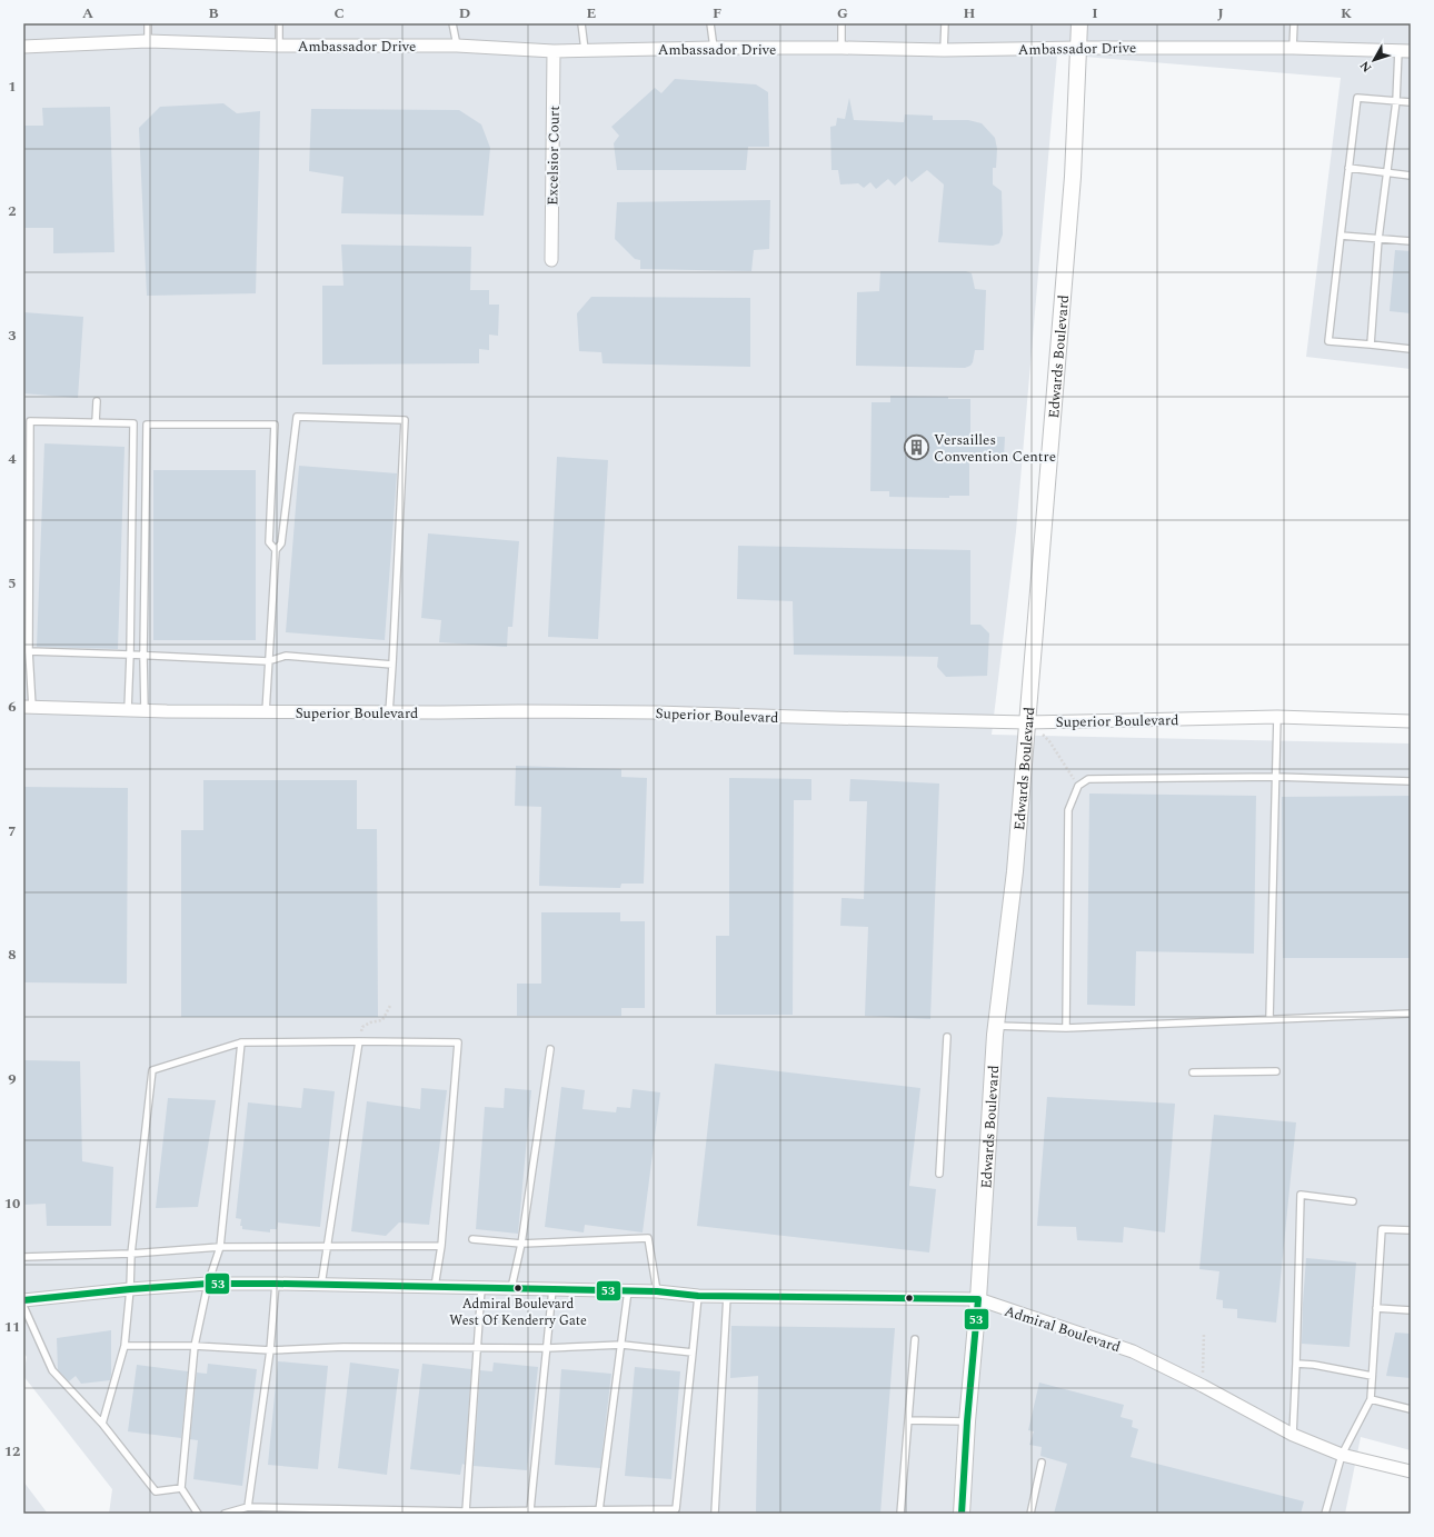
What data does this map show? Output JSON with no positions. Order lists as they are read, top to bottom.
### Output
{
  "streets": {
    "street": [
      "Ambassador Drive",
      "Excelsior Court",
      "Edwards Boulevard",
      "Superior Boulevard",
      "Admiral Boulevard"
    ]
  },
  "crossings": [
    ["Ambassador Drive", "Excelsior Court"],
    ["Ambassador Drive", "Edwards Boulevard"],
    ["Edwards Boulevard", "Superior Boulevard"],
    ["Edwards Boulevard", "Admiral Boulevard"]
  ],
  "places": {
    "building": ["Versailles Convention Centre"],
    "other": ["Admiral Boulevard West Of Kenderry Gate"]
  },
  "lines": ["transit line 53"],
  "north": "bottom left",
  "grid": {
    "columns": [
      "A",
      "B",
      "C",
      "D",
      "E",
      "F",
      "G",
      "H",
      "I",
      "J",
      "K"
    ],
    "rows": [
      "1",
      "2",
      "3",
      "4",
      "5",
      "6",
      "7",
      "8",
      "9",
      "10",
      "11",
      "12"
    ]
  }
}
